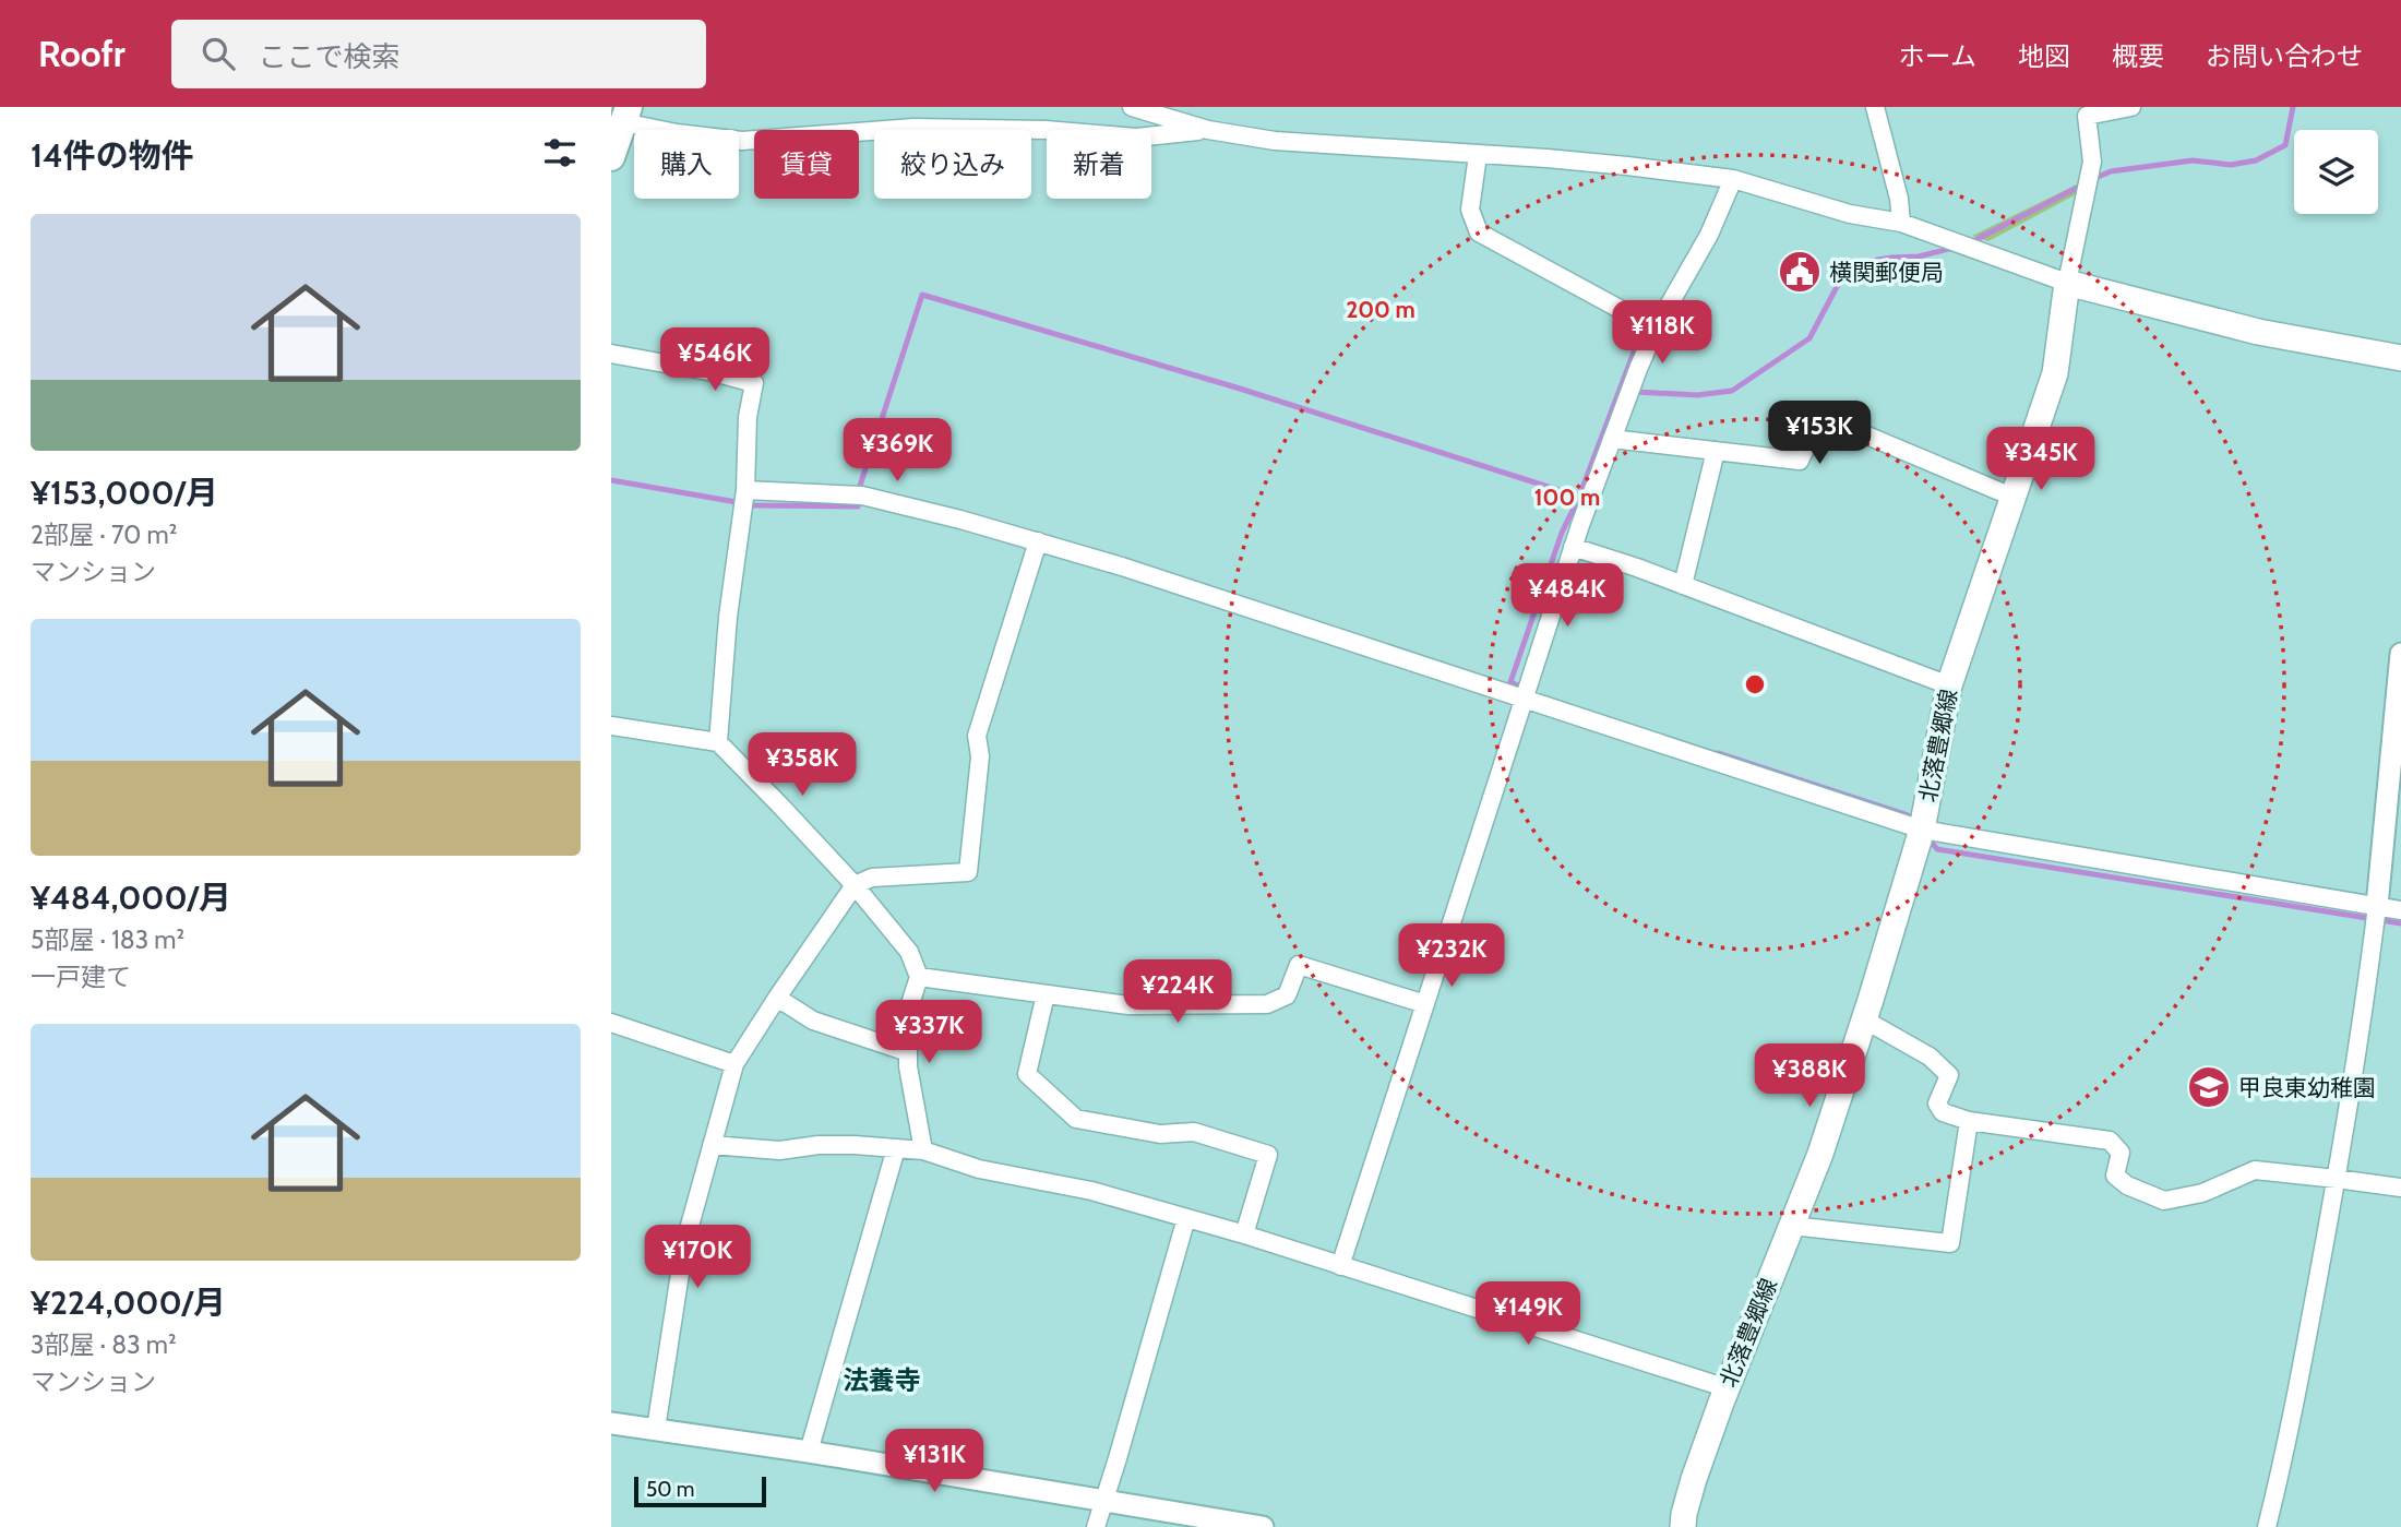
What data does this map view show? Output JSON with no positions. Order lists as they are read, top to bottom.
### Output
{
  "streets": {
    "main road": ["北落豊郷線"]
  },
  "districts": ["法養寺"],
  "places": {
    "public building": ["横関郵便局"],
    "school or university": ["甲良東幼稚園"]
  },
  "scale_bar": "50 m",
  "page": {
    "header": "Roofr",
    "search": "ここで検索",
    "nav": [
      "ホーム",
      "地図",
      "概要",
      "お問い合わせ"
    ],
    "heading": "14件の物件",
    "chip": [
      "購入",
      "賃貸",
      "絞り込み",
      "新着"
    ],
    "list": [
      {
        "name": "¥153,000/月",
        "note": "2部屋 · 70 m² · マンション"
      },
      {
        "name": "¥484,000/月",
        "note": "5部屋 · 183 m² · 一戸建て"
      },
      {
        "name": "¥224,000/月",
        "note": "3部屋 · 83 m² · マンション"
      }
    ],
    "price": [
      "¥118K",
      "¥546K",
      "¥153K",
      "¥369K",
      "¥345K",
      "¥484K",
      "¥358K",
      "¥232K",
      "¥224K",
      "¥337K",
      "¥388K",
      "¥170K",
      "¥149K",
      "¥131K"
    ],
    "scale": "50 m"
  },
  "rings": ["200 m", "100 m"]
}
